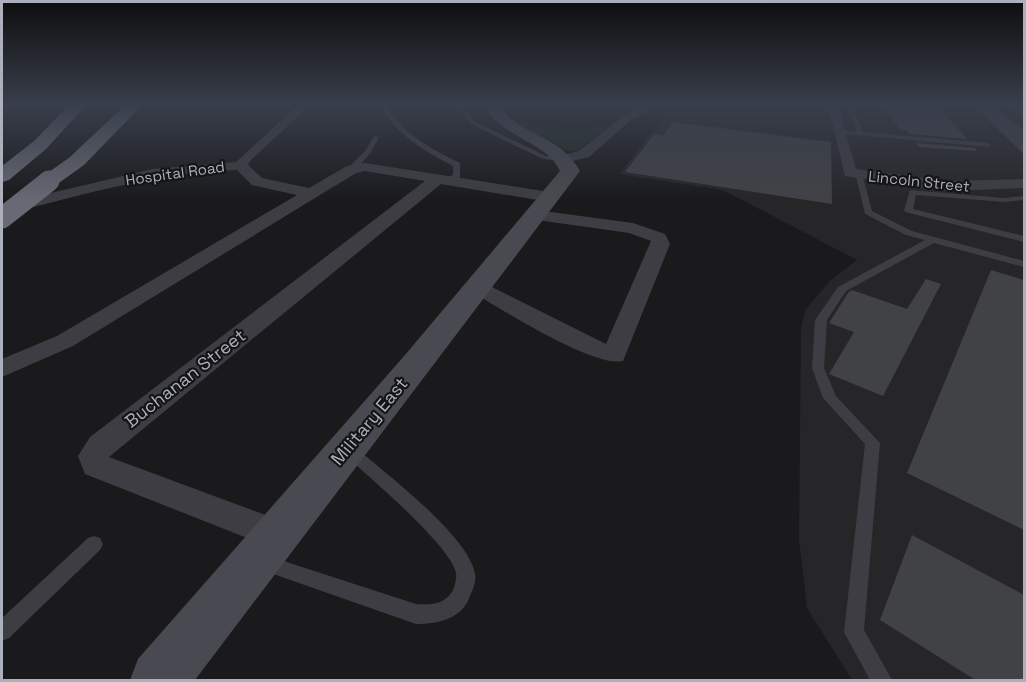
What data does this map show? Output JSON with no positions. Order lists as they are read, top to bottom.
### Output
{
  "streets": {
    "main road": ["Military East"],
    "street": ["Hospital Road", "Lincoln Street", "Buchanan Street"]
  },
  "crossings": [
    ["Buchanan Street", "Military East"]
  ]
}
